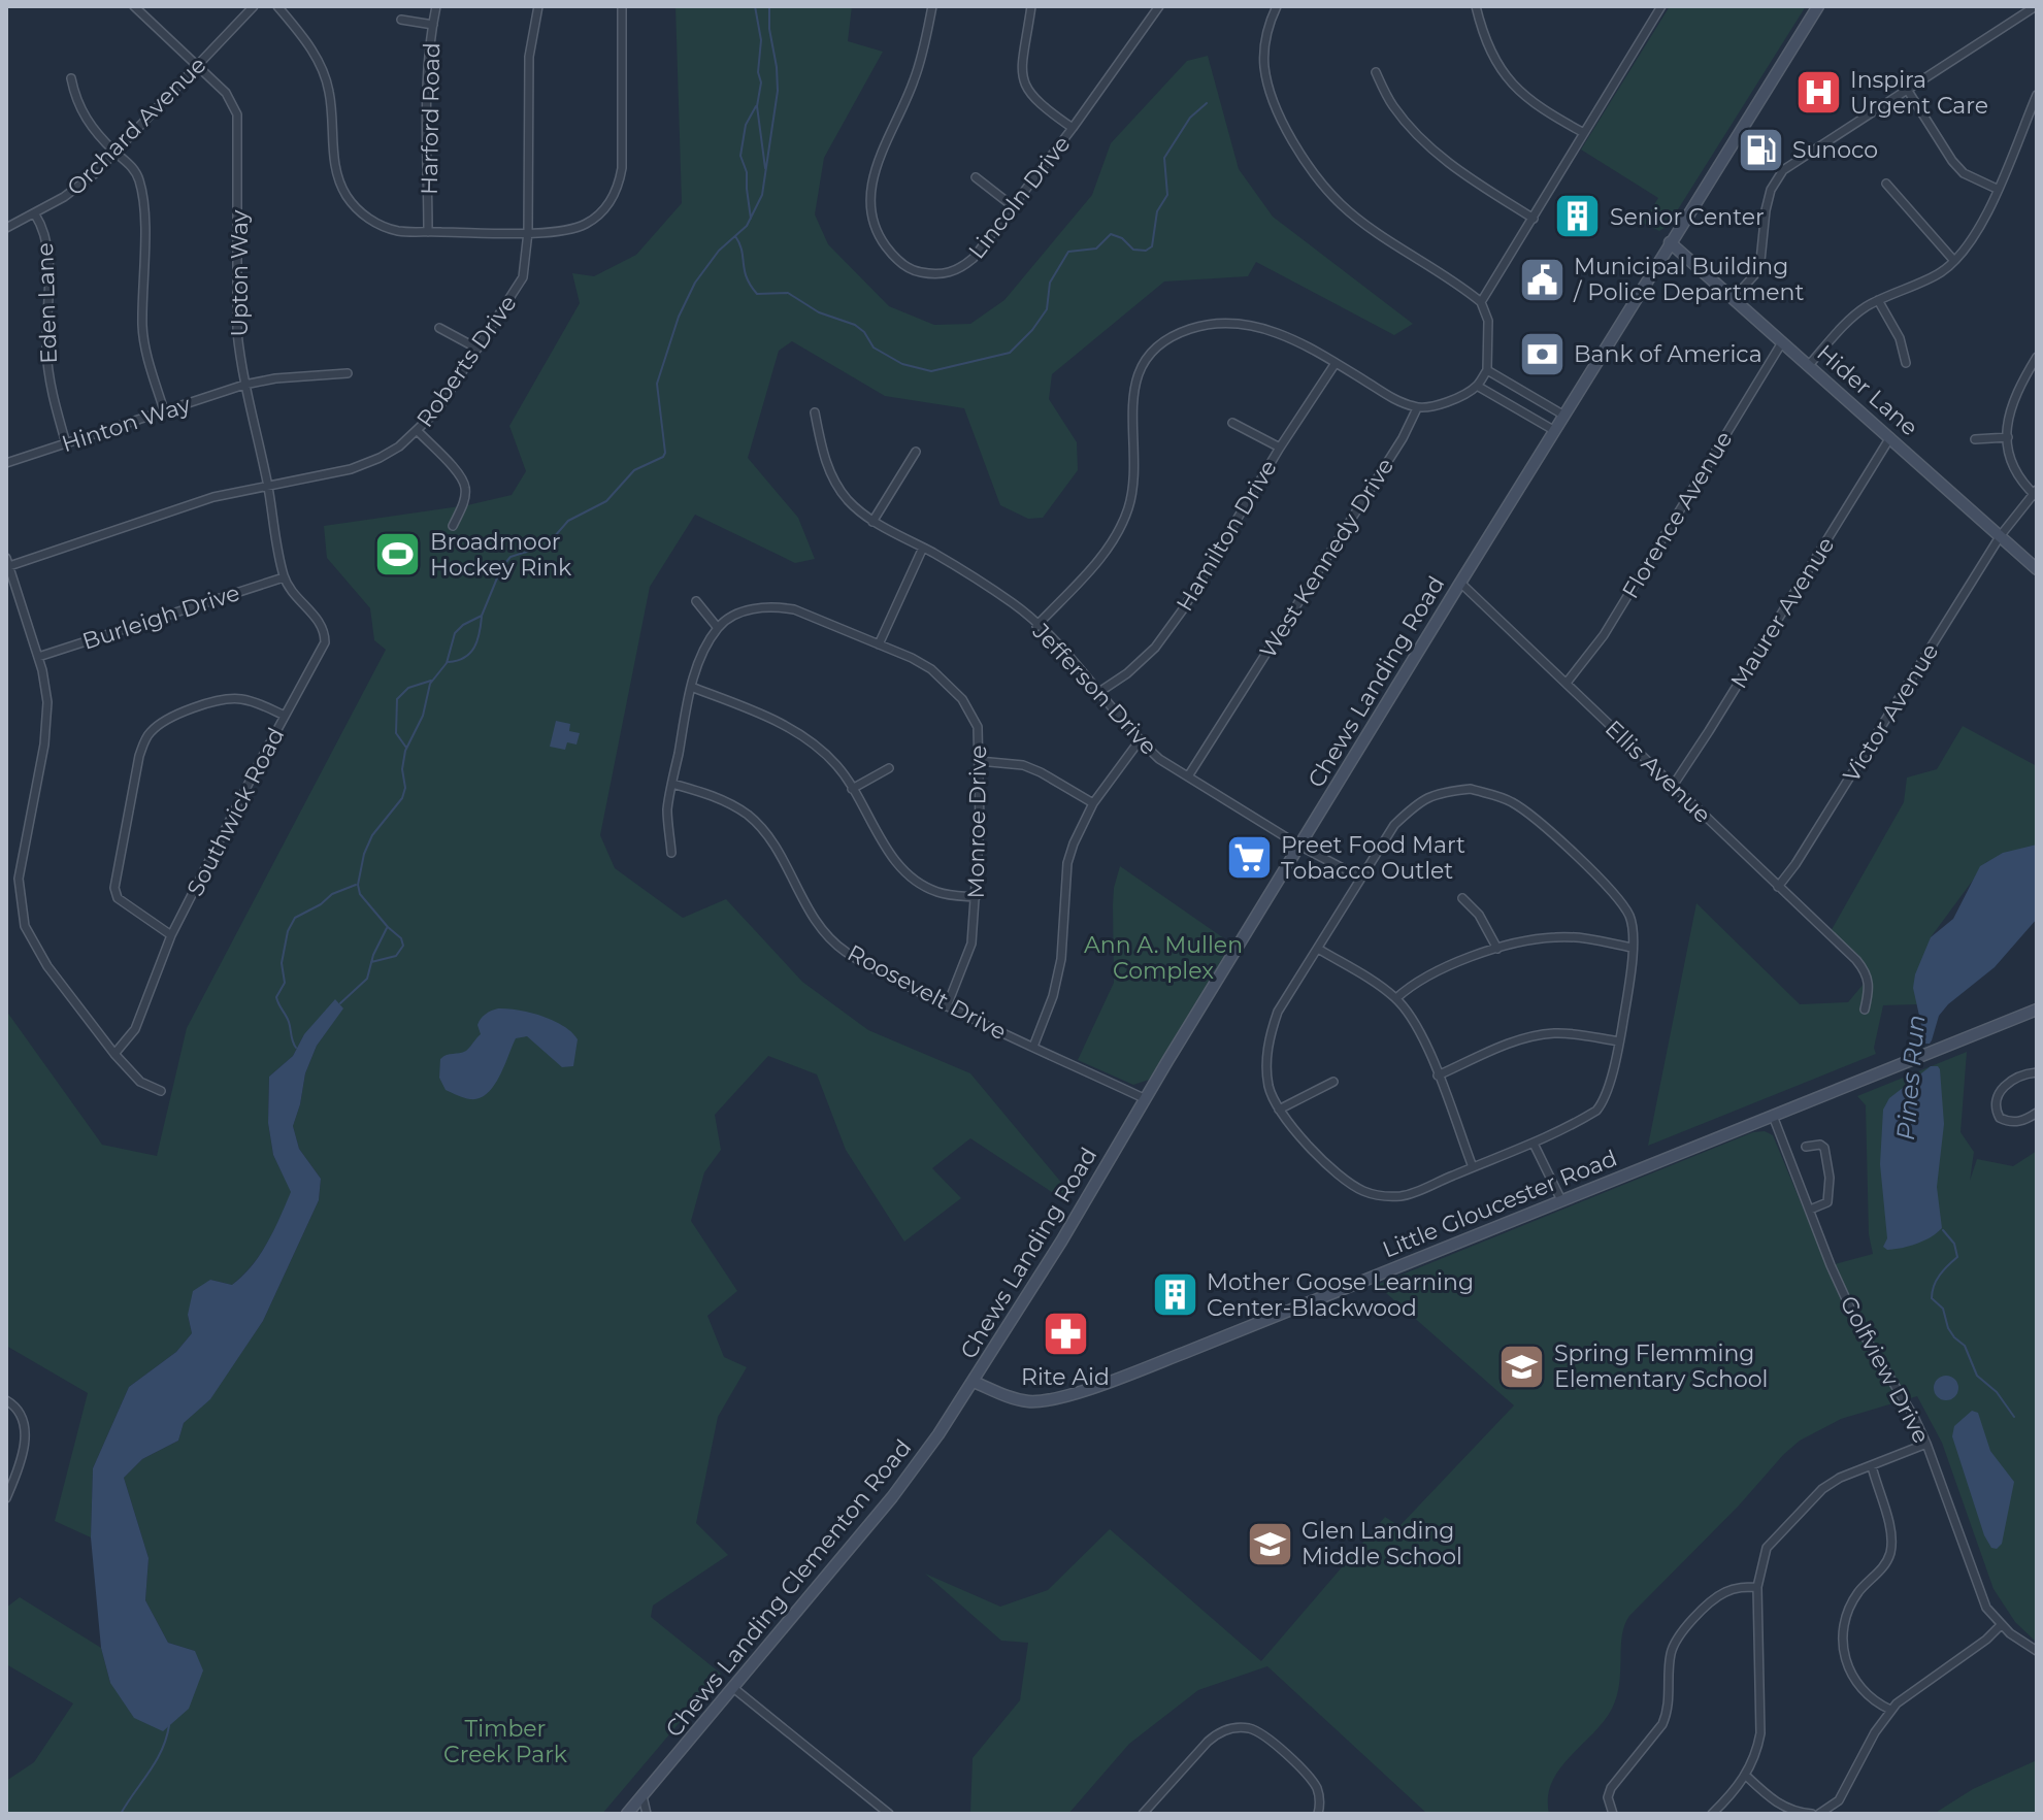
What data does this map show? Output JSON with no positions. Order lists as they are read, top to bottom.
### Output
{
  "streets": {
    "main road": [
      "Hider Lane",
      "Chews Landing Road",
      "Little Gloucester Road",
      "Chews Landing Clementon Road"
    ],
    "street": [
      "Harford Road",
      "Orchard Avenue",
      "Lincoln Drive",
      "Upton Way",
      "Eden Lane",
      "Roberts Drive",
      "Hinton Way",
      "Florence Avenue",
      "Hamilton Drive",
      "West Kennedy Drive",
      "Maurer Avenue",
      "Burleigh Drive",
      "Jefferson Drive",
      "Victor Avenue",
      "Ellis Avenue",
      "Southwick Road",
      "Monroe Drive",
      "Roosevelt Drive",
      "Golfview Drive"
    ]
  },
  "crossings": [
    ["Orchard Avenue", "Upton Way"],
    ["Orchard Avenue", "Eden Lane"],
    ["Upton Way", "Roberts Drive"],
    ["Upton Way", "Hinton Way"],
    ["Upton Way", "Burleigh Drive"],
    ["Upton Way", "Southwick Road"],
    ["Eden Lane", "Hinton Way"],
    ["Hider Lane", "Florence Avenue"],
    ["Hider Lane", "Maurer Avenue"],
    ["Hider Lane", "Chews Landing Road"],
    ["Hider Lane", "Victor Avenue"],
    ["Florence Avenue", "Ellis Avenue"],
    ["Hamilton Drive", "Jefferson Drive"],
    ["West Kennedy Drive", "Jefferson Drive"],
    ["Maurer Avenue", "Ellis Avenue"],
    ["Burleigh Drive", "Southwick Road"],
    ["Chews Landing Road", "Jefferson Drive"],
    ["Chews Landing Road", "Ellis Avenue"],
    ["Chews Landing Road", "Roosevelt Drive"],
    ["Chews Landing Road", "Little Gloucester Road"],
    ["Chews Landing Road", "Chews Landing Clementon Road"],
    ["Victor Avenue", "Ellis Avenue"],
    ["Monroe Drive", "Roosevelt Drive"],
    ["Little Gloucester Road", "Golfview Drive"],
    ["Little Gloucester Road", "Chews Landing Clementon Road"]
  ],
  "water": ["Pines Run"],
  "parks": ["Ann A. Mullen Complex", "Timber Creek Park"],
  "places": {
    "hospital": ["Inspira Urgent Care"],
    "fuel station": ["Sunoco"],
    "building": ["Senior Center", "Mother Goose Learning Center-Blackwood"],
    "public building": ["Municipal Building / Police Department"],
    "bank": ["Bank of America"],
    "sports": ["Broadmoor Hockey Rink"],
    "supermarket": ["Preet Food Mart Tobacco Outlet"],
    "pharmacy": ["Rite Aid"],
    "school or university": ["Spring Flemming Elementary School", "Glen Landing Middle School"]
  }
}
